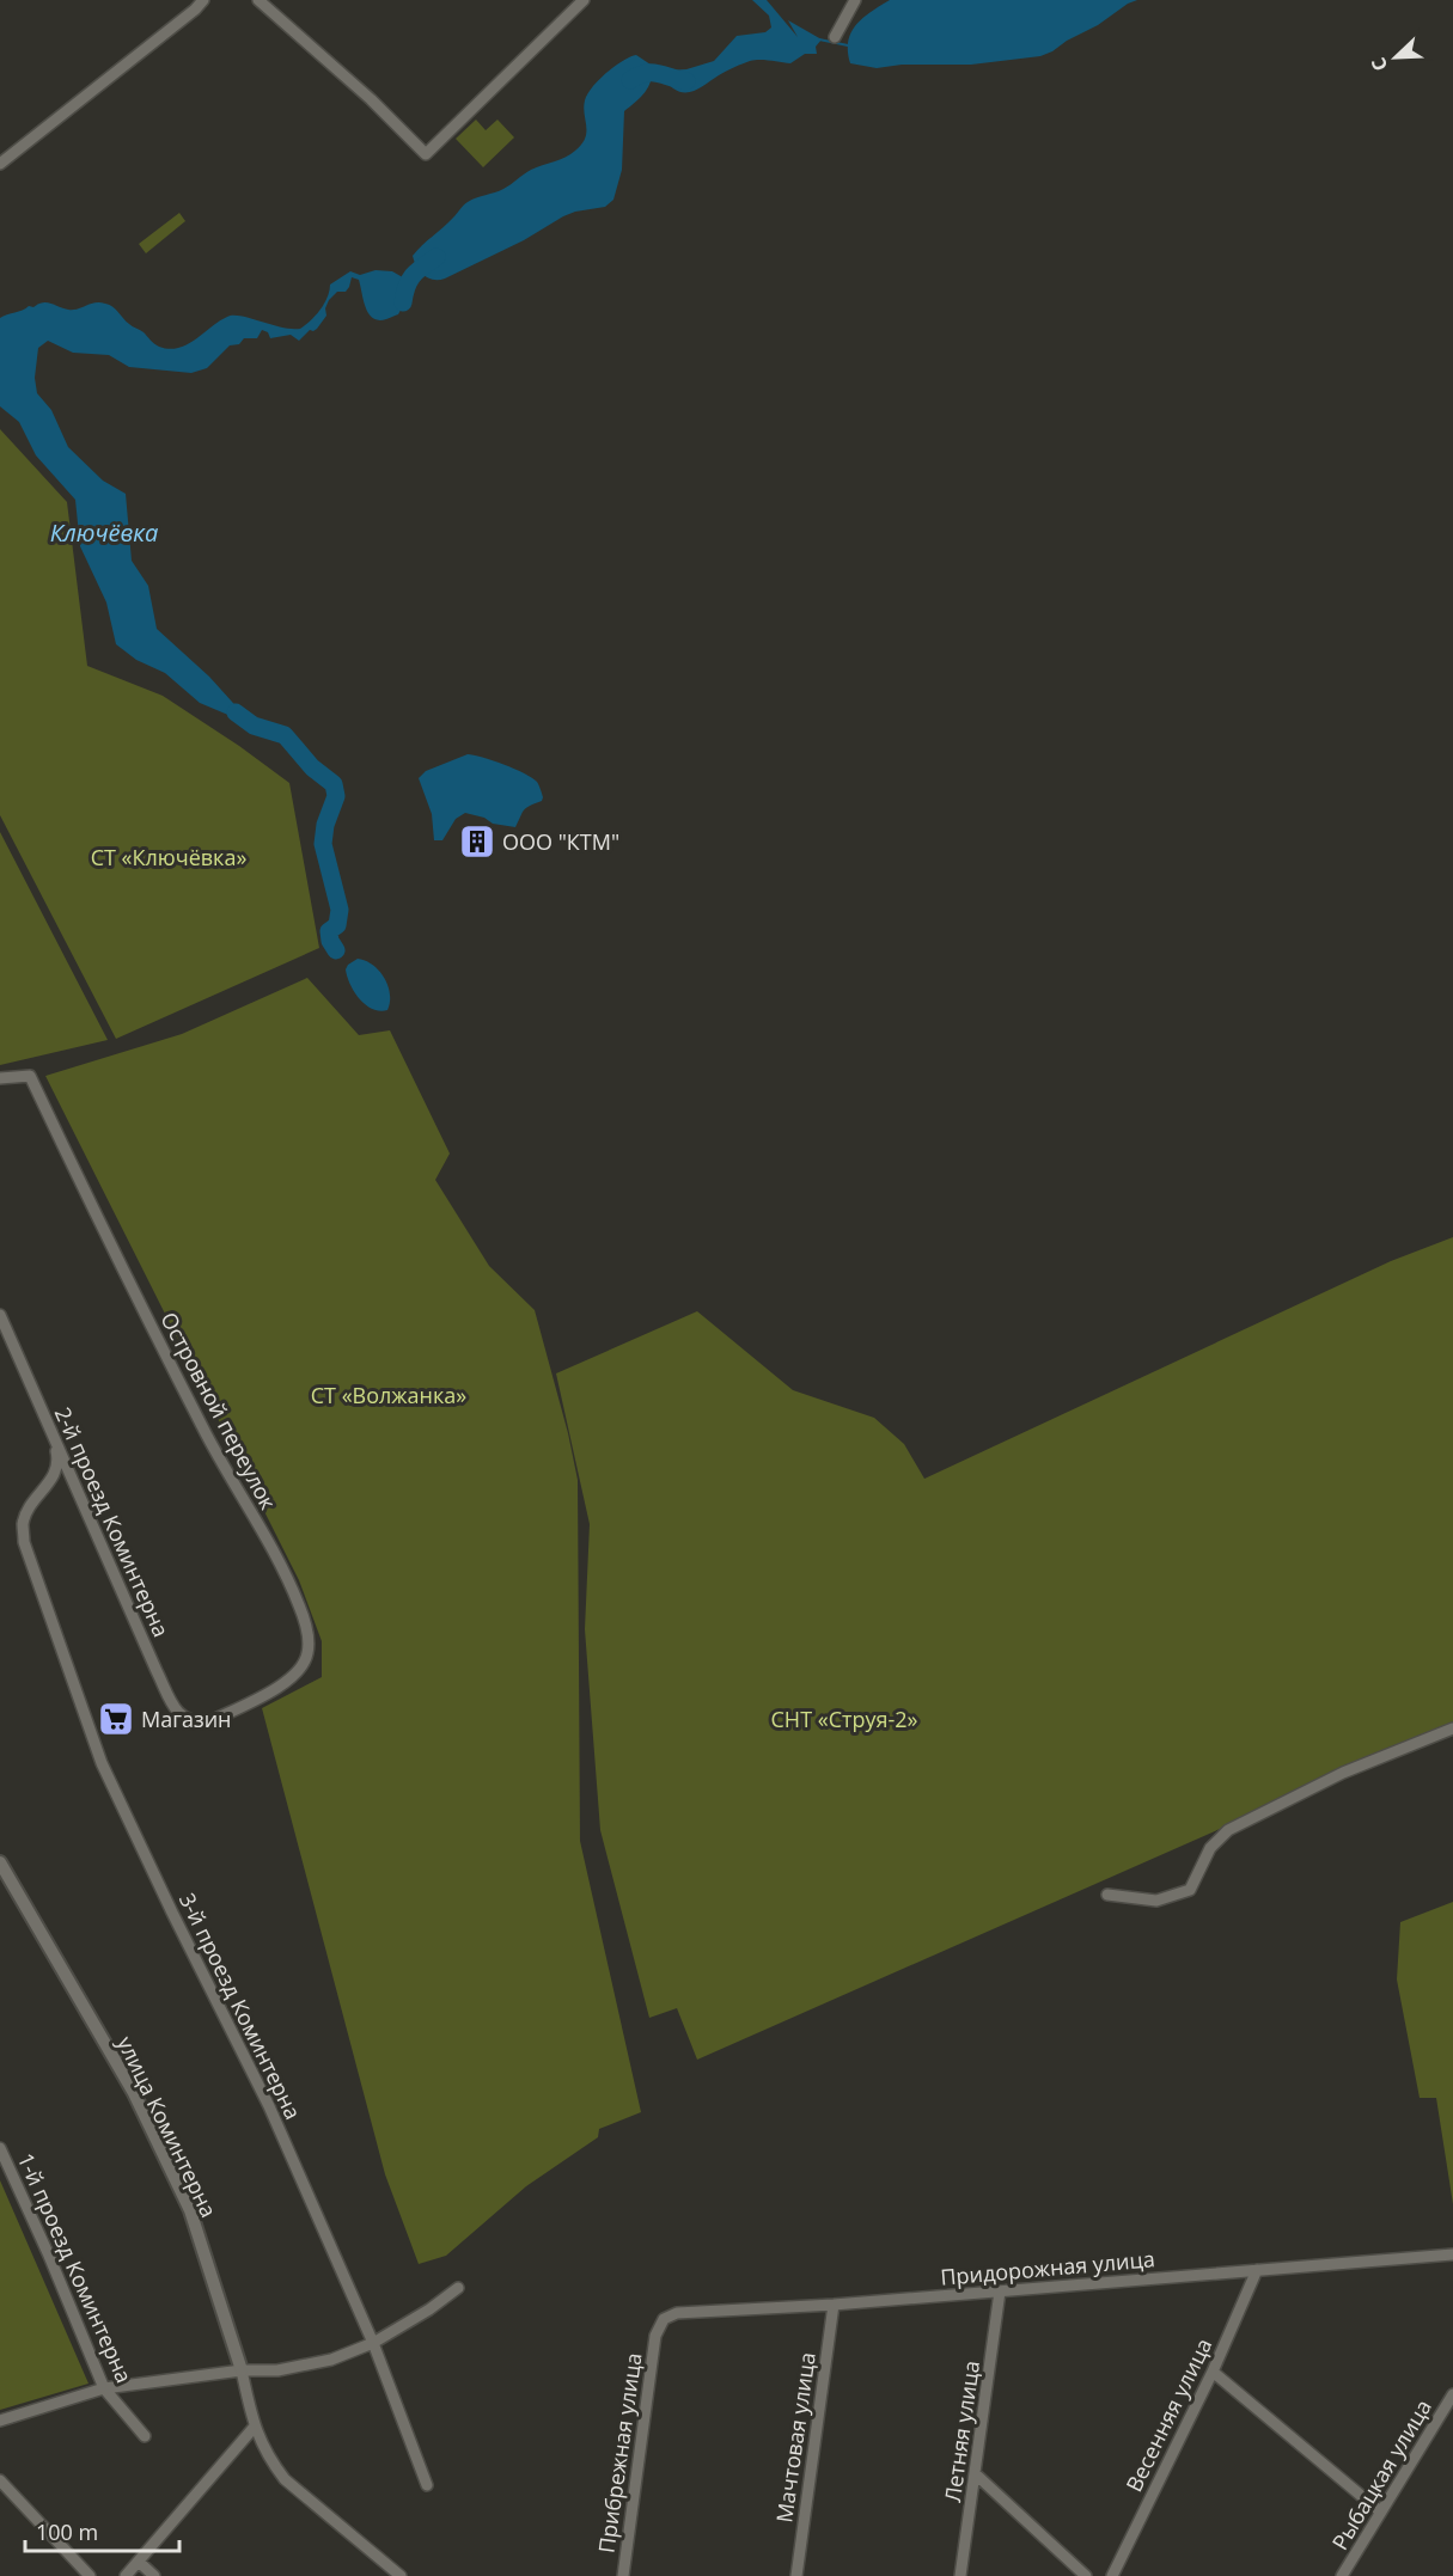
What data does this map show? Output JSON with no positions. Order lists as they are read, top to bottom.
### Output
{
  "streets": {
    "street": [
      "Островной переулок",
      "2-й проезд Коминтерна",
      "3-й проезд Коминтерна",
      "улица Коминтерна",
      "1-й проезд Коминтерна",
      "Придорожная улица",
      "Весенняя улица",
      "Летняя улица",
      "Мачтовая улица",
      "Прибрежная улица",
      "Рыбацкая улица"
    ]
  },
  "crossings": [
    ["Островной переулок", "2-й проезд Коминтерна"],
    ["2-й проезд Коминтерна", "3-й проезд Коминтерна"],
    ["Придорожная улица", "Весенняя улица"],
    ["Придорожная улица", "Летняя улица"],
    ["Придорожная улица", "Мачтовая улица"],
    ["Придорожная улица", "Прибрежная улица"]
  ],
  "water": ["Ключёвка"],
  "parks": ["СТ «Ключёвка»", "СТ «Волжанка»", "СНТ «Струя-2»"],
  "places": {
    "building": ["ООО \"КТМ\""],
    "supermarket": ["Магазин"]
  },
  "scale_bar": "100 m",
  "north": "bottom left"
}
